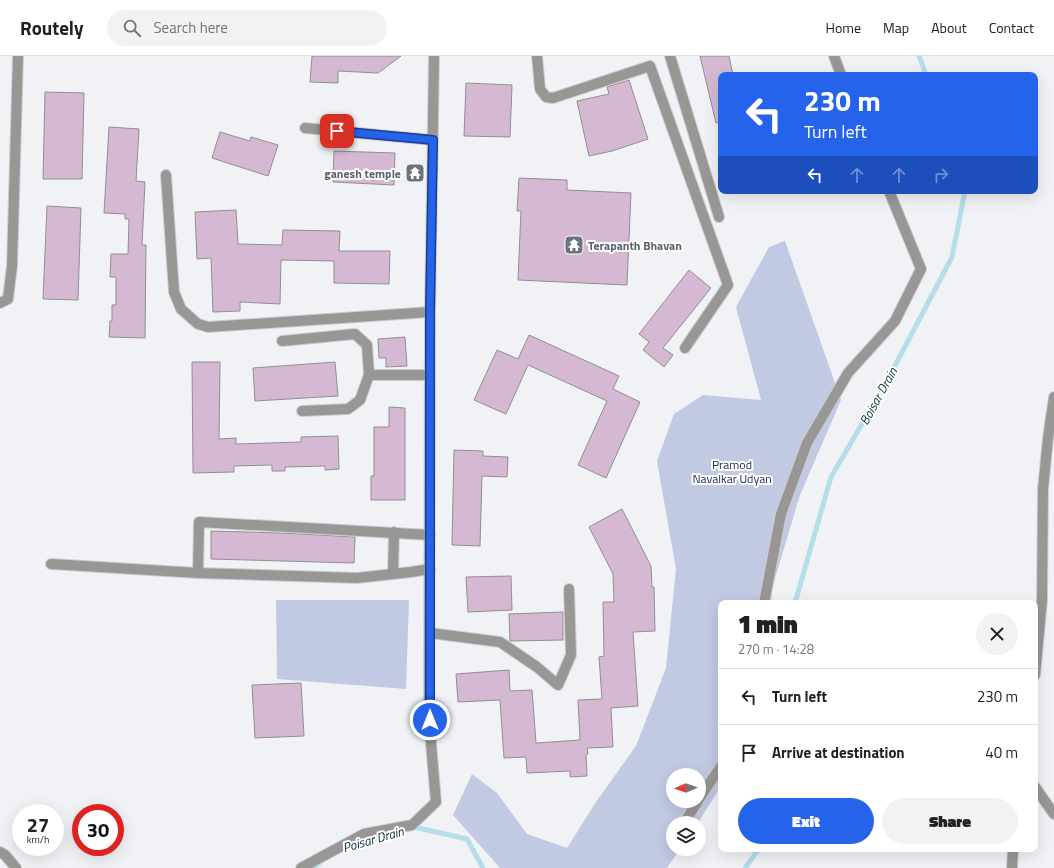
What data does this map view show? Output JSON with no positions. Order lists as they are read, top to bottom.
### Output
{
  "water": ["Boisar Drain", "Poisar Drain"],
  "parks": ["Pramod Navalkar Udyan"],
  "places": {
    "temple": ["ganesh temple", "Terapanth Bhavan"]
  },
  "north": "left",
  "page": {
    "header": "Routely",
    "search": "Search here",
    "nav": [
      "Home",
      "Map",
      "About",
      "Contact"
    ],
    "turn": ["230 m", "Turn left"],
    "heading": ["1 min", "270 m · 14:28"],
    "list": [
      {
        "name": "Turn left",
        "value": "230 m"
      },
      {
        "name": "Arrive at destination",
        "value": "40 m"
      }
    ],
    "buttons": ["Exit", "Share"],
    "speed": "27 km/h",
    "limit": "30"
  }
}
